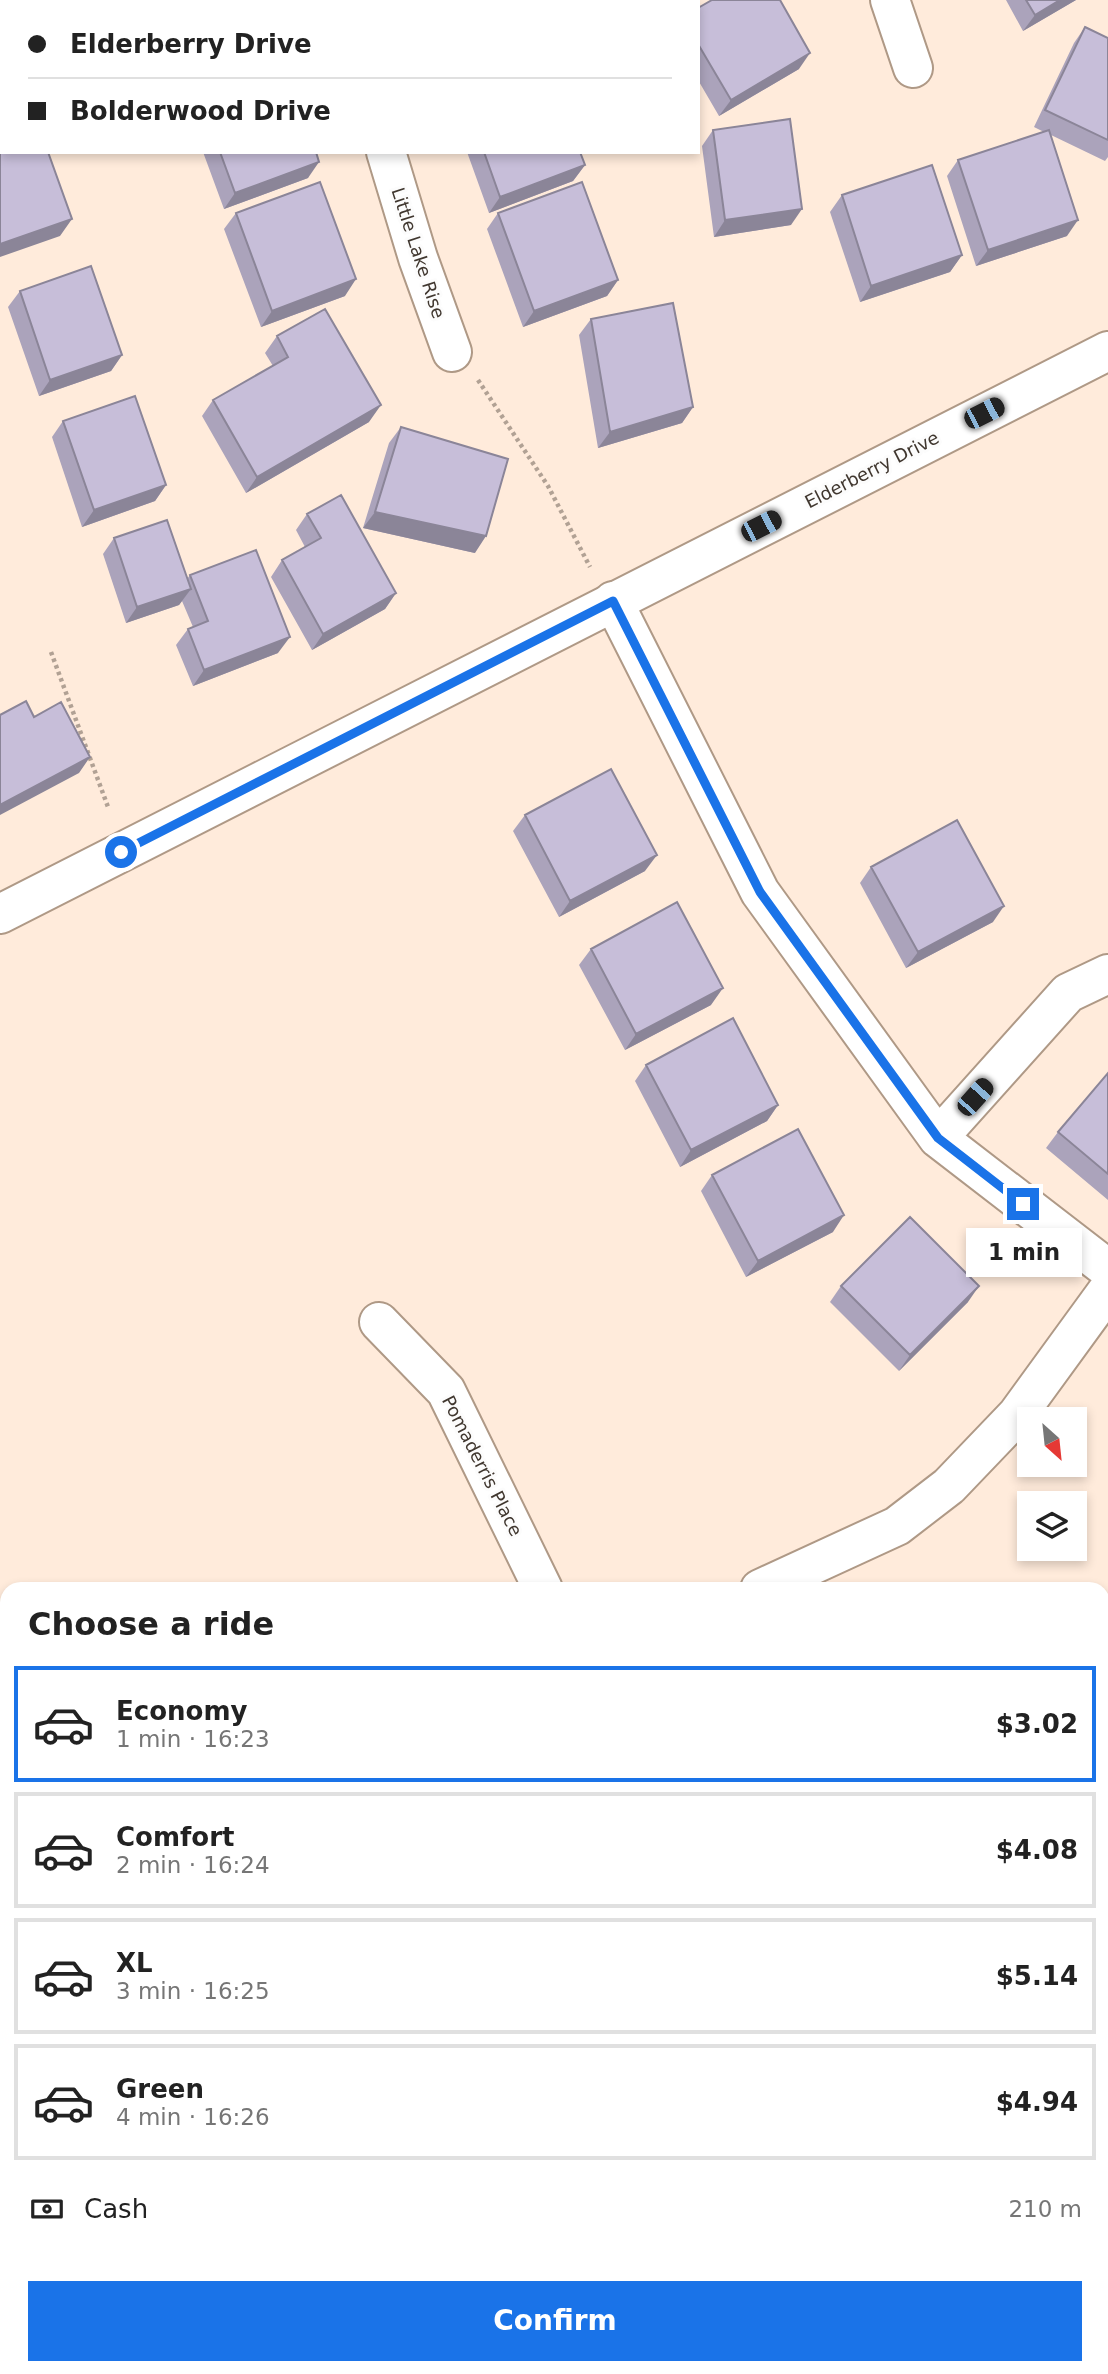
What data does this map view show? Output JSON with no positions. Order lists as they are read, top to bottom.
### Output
{
  "streets": {
    "street": ["Little Lake Rise", "Elderberry Drive", "Pomaderris Place"]
  },
  "north": "bottom right",
  "page": {
    "banner": ["Elderberry Drive", "Bolderwood Drive"],
    "bubble": "1 min",
    "heading": "Choose a ride",
    "list": [
      {
        "name": "Economy",
        "note": "1 min · 16:23",
        "value": "$3.02"
      },
      {
        "name": "Comfort",
        "note": "2 min · 16:24",
        "value": "$4.08"
      },
      {
        "name": "XL",
        "note": "3 min · 16:25",
        "value": "$5.14"
      },
      {
        "name": "Green",
        "note": "4 min · 16:26",
        "value": "$4.94"
      }
    ],
    "pay": ["Cash", "210 m"],
    "buttons": "Confirm"
  }
}
